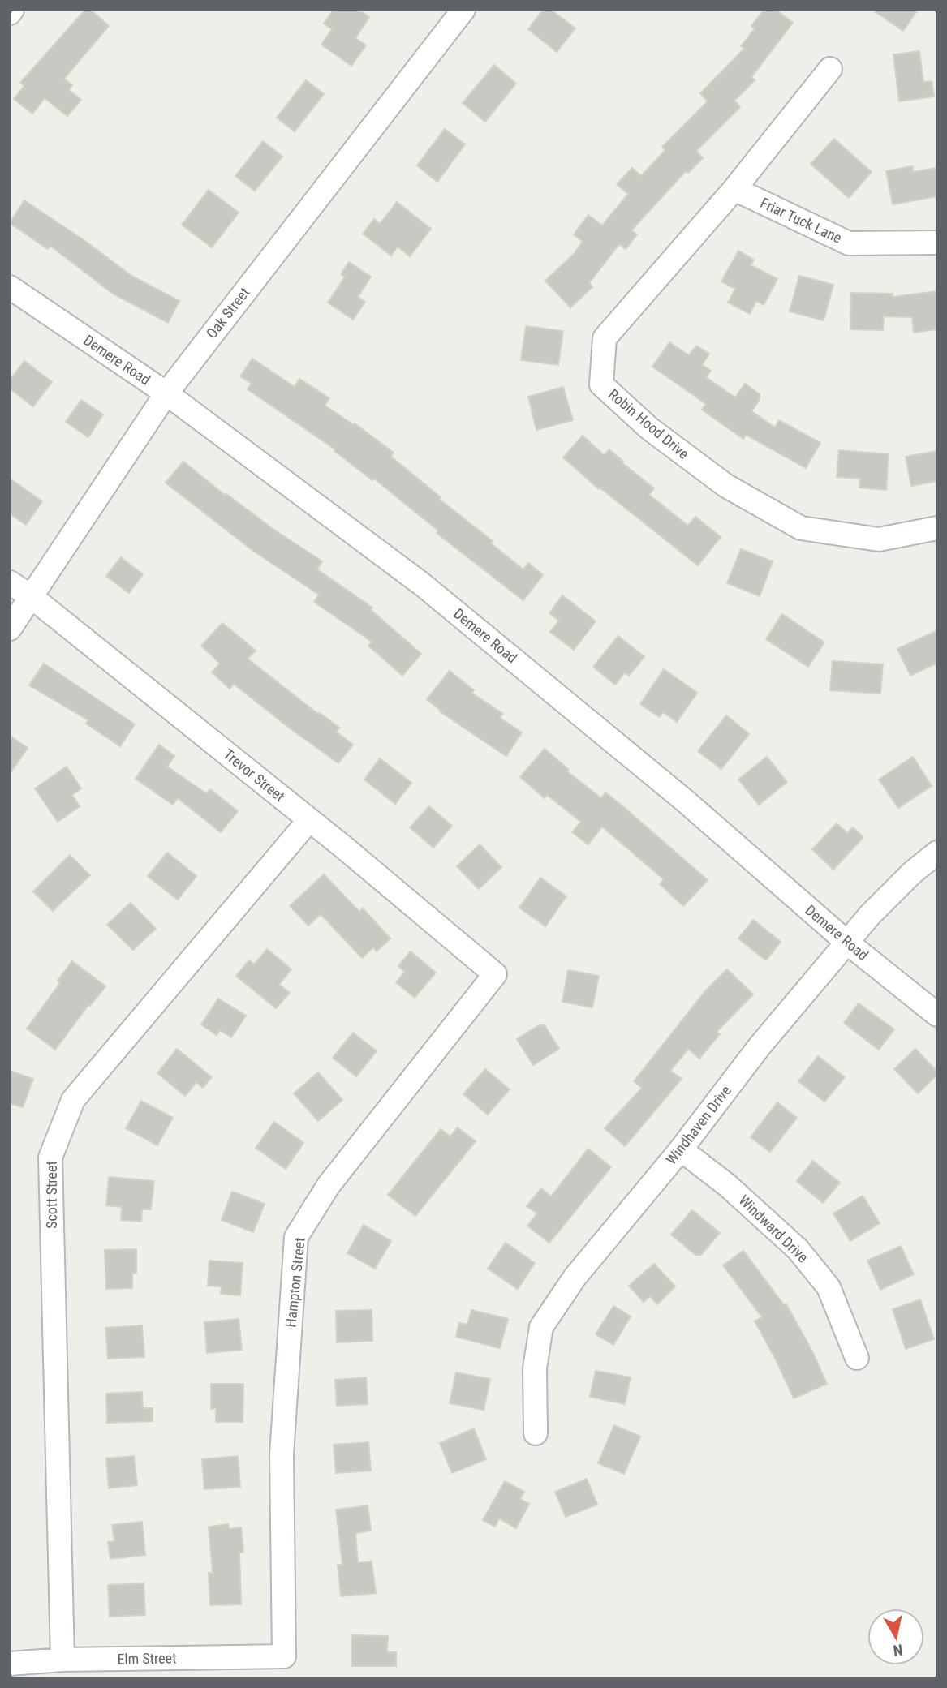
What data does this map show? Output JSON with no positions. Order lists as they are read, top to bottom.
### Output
{
  "streets": {
    "street": [
      "Friar Tuck Lane",
      "Oak Street",
      "Demere Road",
      "Robin Hood Drive",
      "Trevor Street",
      "Windhaven Drive",
      "Scott Street",
      "Windward Drive",
      "Hampton Street",
      "Elm Street"
    ]
  },
  "crossings": [
    ["Friar Tuck Lane", "Robin Hood Drive"],
    ["Oak Street", "Demere Road"],
    ["Oak Street", "Trevor Street"],
    ["Demere Road", "Windhaven Drive"],
    ["Trevor Street", "Scott Street"],
    ["Trevor Street", "Hampton Street"],
    ["Windhaven Drive", "Windward Drive"],
    ["Scott Street", "Elm Street"],
    ["Hampton Street", "Elm Street"]
  ],
  "north": "bottom"
}
